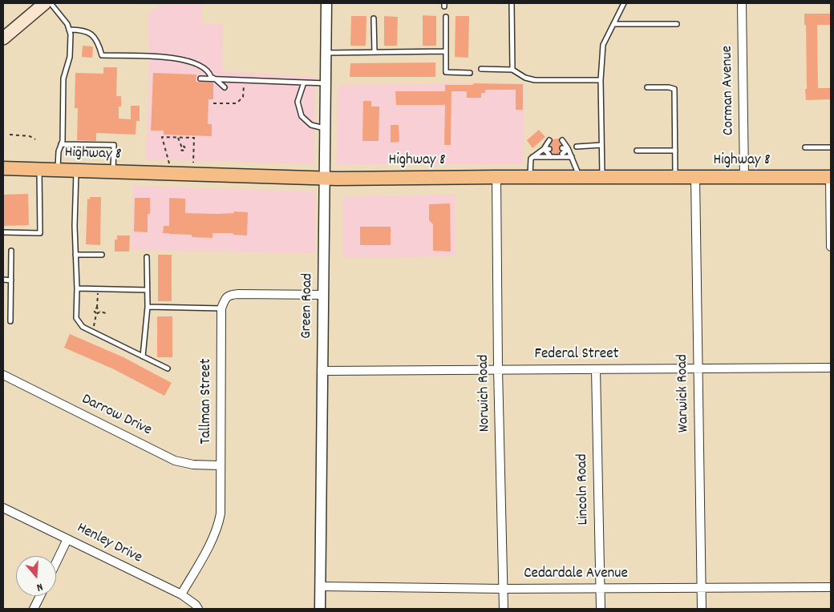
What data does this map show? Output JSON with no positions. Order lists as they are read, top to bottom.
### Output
{
  "streets": {
    "main road": ["Highway 8"],
    "street": [
      "Corman Avenue",
      "Green Road",
      "Federal Street",
      "Norwich Road",
      "Warwick Road",
      "Tallman Street",
      "Darrow Drive",
      "Lincoln Road",
      "Henley Drive",
      "Cedardale Avenue"
    ]
  },
  "crossings": [
    ["Corman Avenue", "Highway 8"],
    ["Highway 8", "Green Road"],
    ["Highway 8", "Norwich Road"],
    ["Highway 8", "Warwick Road"],
    ["Green Road", "Federal Street"],
    ["Green Road", "Cedardale Avenue"],
    ["Federal Street", "Norwich Road"],
    ["Federal Street", "Warwick Road"],
    ["Federal Street", "Lincoln Road"],
    ["Norwich Road", "Cedardale Avenue"],
    ["Warwick Road", "Cedardale Avenue"],
    ["Tallman Street", "Darrow Drive"],
    ["Tallman Street", "Henley Drive"],
    ["Lincoln Road", "Cedardale Avenue"]
  ],
  "north": "bottom"
}
